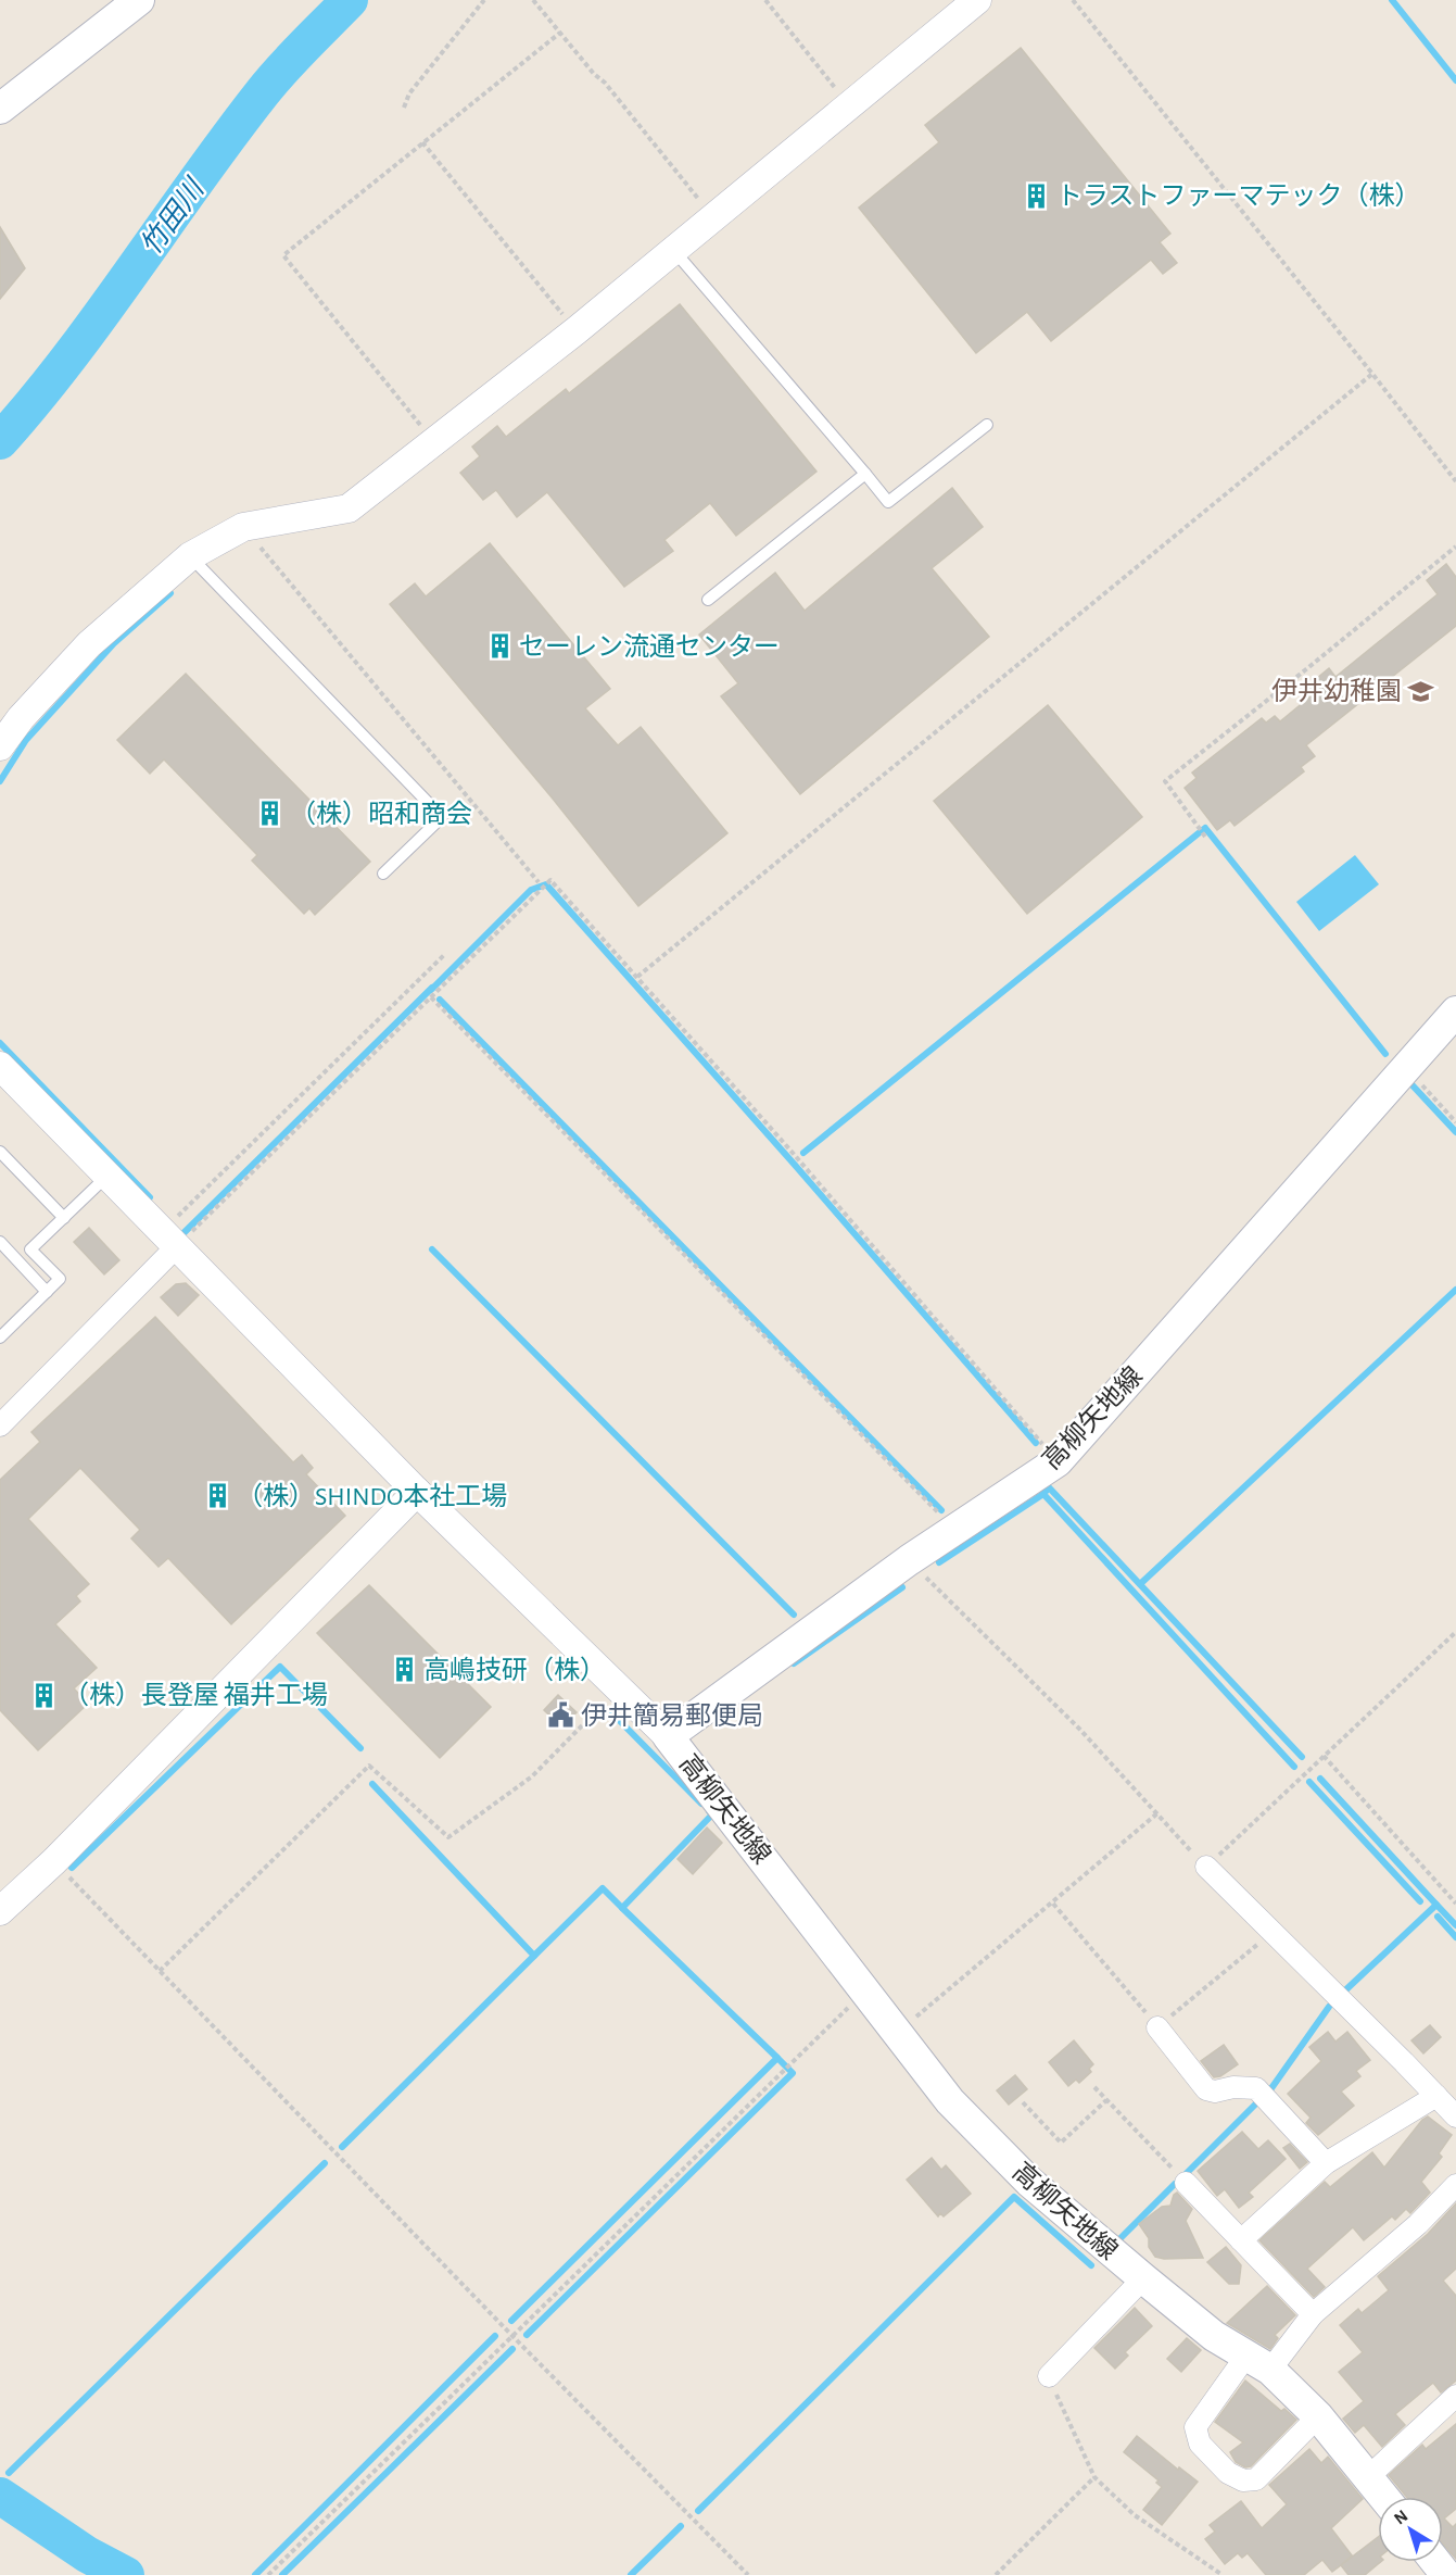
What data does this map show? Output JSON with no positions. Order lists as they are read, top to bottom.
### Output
{
  "streets": {
    "main road": ["高柳矢地線"]
  },
  "water": ["竹田川"],
  "places": {
    "building": [
      "トラストファーマテック（株）",
      "セーレン流通センター",
      "（株）昭和商会",
      "（株）SHINDO本社工場",
      "高嶋技研（株）",
      "（株）長登屋 福井工場"
    ],
    "school or university": ["伊井幼稚園"],
    "public building": ["伊井簡易郵便局"]
  },
  "north": "top left"
}
